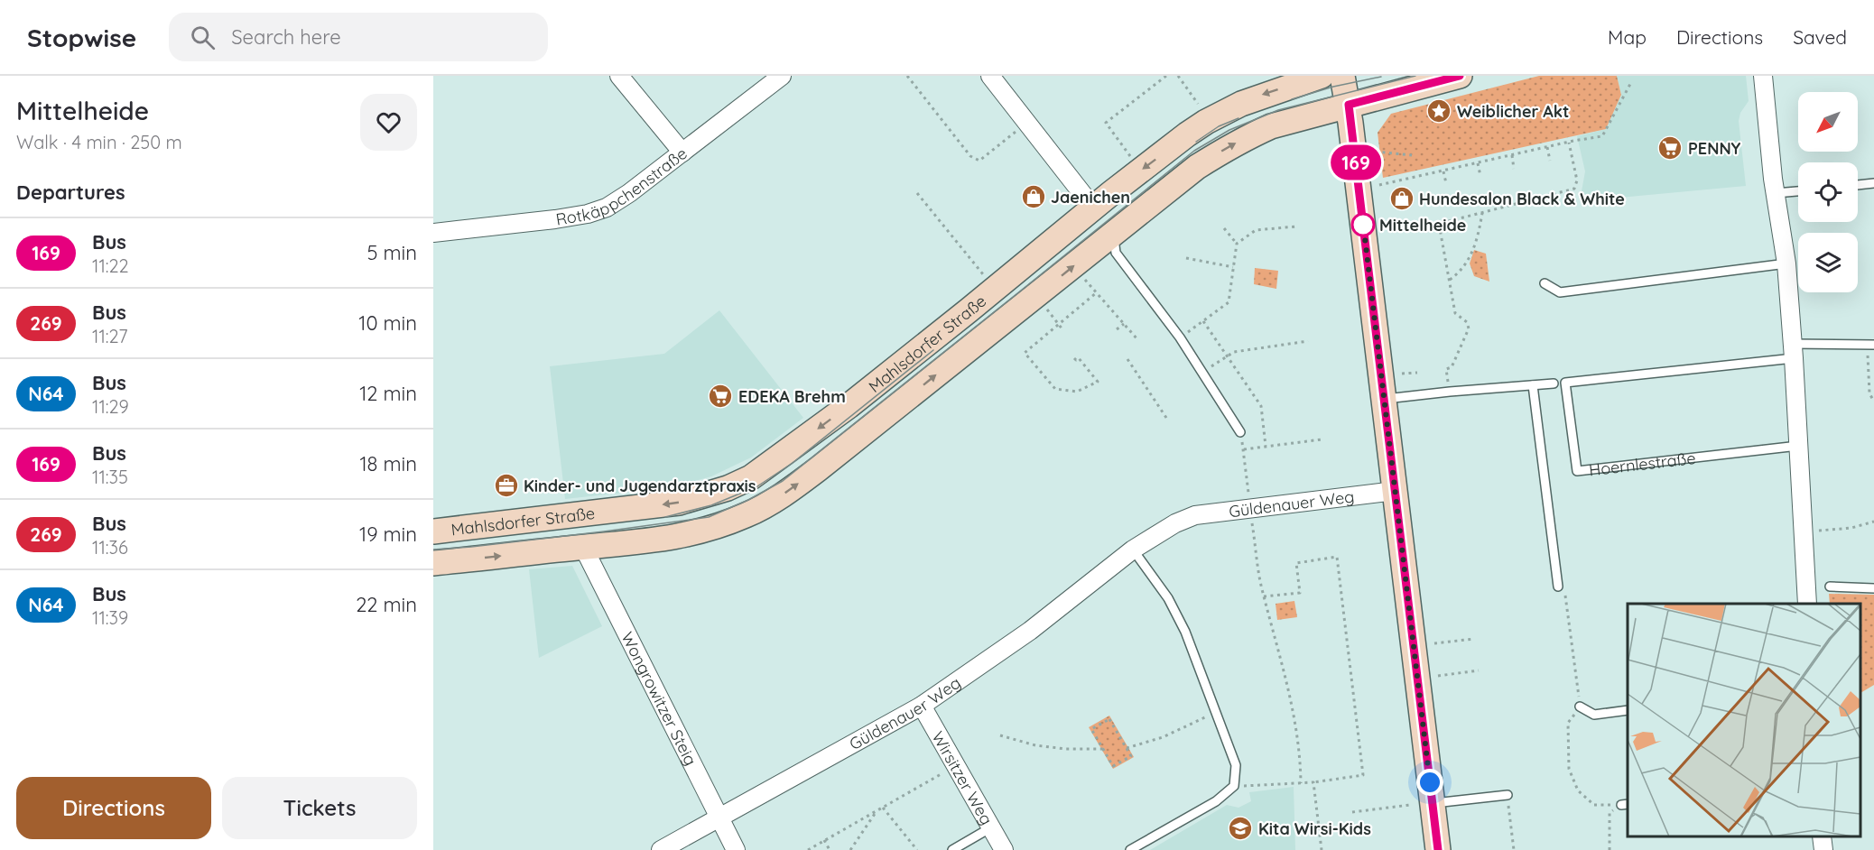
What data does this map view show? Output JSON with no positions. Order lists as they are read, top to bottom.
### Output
{
  "streets": {
    "main road": ["Mahlsdorfer Straße"],
    "street": [
      "Rotkäppchenstraße",
      "Güldenauer Weg",
      "Wongrowitzer Steig",
      "Wirsitzer Weg"
    ],
    "lane": ["Hoernlestraße"]
  },
  "crossings": [
    ["Mahlsdorfer Straße", "Wongrowitzer Steig"],
    ["Güldenauer Weg", "Wongrowitzer Steig"],
    ["Güldenauer Weg", "Wirsitzer Weg"]
  ],
  "places": {
    "place": ["Weiblicher Akt"],
    "supermarket": ["PENNY", "EDEKA Brehm"],
    "shop": ["Jaenichen", "Hundesalon Black & White"],
    "other": ["Mittelheide"],
    "office": ["Kinder- und Jugendarztpraxis"],
    "school or university": ["Kita Wirsi-Kids"]
  },
  "lines": ["bus line 169"],
  "north": "bottom left",
  "page": {
    "header": "Stopwise",
    "search": "Search here",
    "nav": ["Map", "Directions", "Saved"],
    "heading": [
      ["Mittelheide", "Walk · 4 min · 250 m"],
      "Departures"
    ],
    "on_map": "169",
    "list": [
      {
        "mark": "169",
        "name": "Bus",
        "note": "11:22",
        "value": "5 min"
      },
      {
        "mark": "269",
        "name": "Bus",
        "note": "11:27",
        "value": "10 min"
      },
      {
        "mark": "N64",
        "name": "Bus",
        "note": "11:29",
        "value": "12 min"
      },
      {
        "mark": "169",
        "name": "Bus",
        "note": "11:35",
        "value": "18 min"
      },
      {
        "mark": "269",
        "name": "Bus",
        "note": "11:36",
        "value": "19 min"
      },
      {
        "mark": "N64",
        "name": "Bus",
        "note": "11:39",
        "value": "22 min"
      }
    ],
    "buttons": ["Directions", "Tickets"]
  }
}
